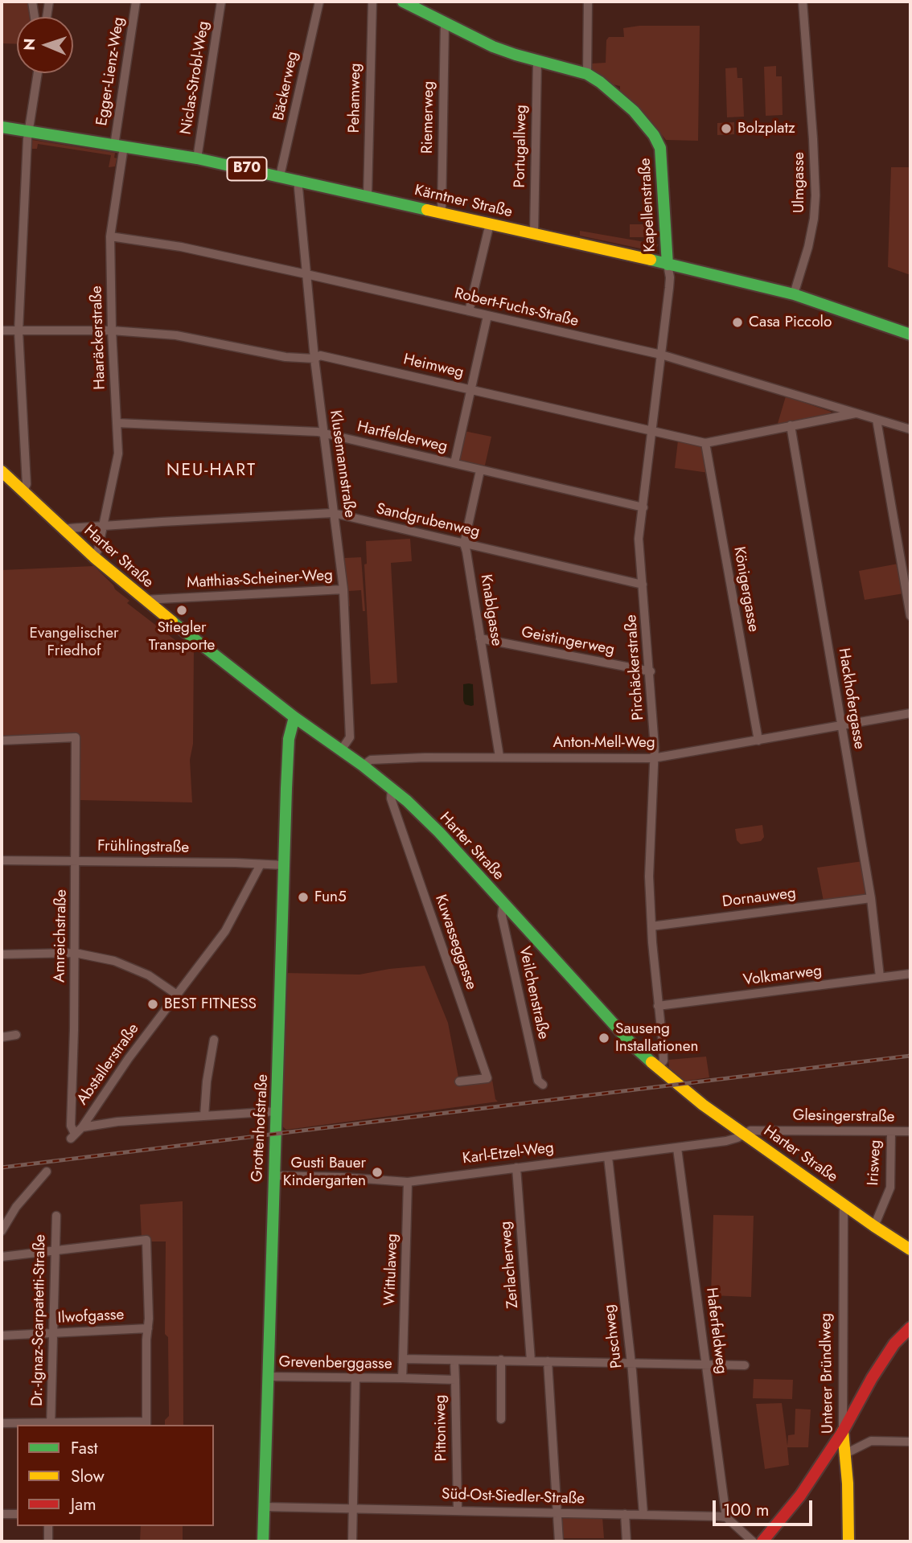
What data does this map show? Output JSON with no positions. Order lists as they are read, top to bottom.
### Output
{
  "streets": {
    "main road": [
      "B70",
      "Kärntner Straße",
      "Kapellenstraße",
      "Harter Straße",
      "Grottenhofstraße",
      "Unterer Bründlweg"
    ],
    "street": [
      "Egger-Lienz-Weg",
      "Niclas-Strobl-Weg",
      "Bäckerweg",
      "Pehamweg",
      "Riemerweg",
      "Portugallweg",
      "Ulmgasse",
      "Robert-Fuchs-Straße",
      "Haaräckerstraße",
      "Heimweg",
      "Hartfelderweg",
      "Klusemannstraße",
      "Sandgrubenweg",
      "Matthias-Scheiner-Weg",
      "Königergasse",
      "Knablgasse",
      "Geistingerweg",
      "Pirchäckerstraße",
      "Hackhofergasse",
      "Anton-Mell-Weg",
      "Frühlingstraße",
      "Dornauweg",
      "Amreichstraße",
      "Kuwasseggasse",
      "Volkmarweg",
      "Veilchenstraße",
      "Abstallerstraße",
      "Glesingerstraße",
      "Karl-Etzel-Weg",
      "Irisweg",
      "Zerlacherweg",
      "Wittulaweg",
      "Ilwofgasse",
      "Dr.-Ignaz-Scarpatetti-Straße",
      "Haferfeldweg",
      "Puschweg",
      "Grevenberggasse",
      "Pittoniweg",
      "Süd-Ost-Siedler-Straße"
    ]
  },
  "crossings": [
    ["Egger-Lienz-Weg", "Kärntner Straße"],
    ["Egger-Lienz-Weg", "Haaräckerstraße"],
    ["Niclas-Strobl-Weg", "Kärntner Straße"],
    ["Bäckerweg", "Kärntner Straße"],
    ["Pehamweg", "Kärntner Straße"],
    ["Riemerweg", "Kärntner Straße"],
    ["Riemerweg", "Kapellenstraße"],
    ["Portugallweg", "Kärntner Straße"],
    ["Portugallweg", "Kapellenstraße"],
    ["Ulmgasse", "Kärntner Straße"],
    ["Kärntner Straße", "Kapellenstraße"],
    ["Kärntner Straße", "Haaräckerstraße"],
    ["Kärntner Straße", "Klusemannstraße"],
    ["Kärntner Straße", "Pirchäckerstraße"],
    ["Kapellenstraße", "Pirchäckerstraße"],
    ["Robert-Fuchs-Straße", "Haaräckerstraße"],
    ["Robert-Fuchs-Straße", "Heimweg"],
    ["Robert-Fuchs-Straße", "Klusemannstraße"],
    ["Robert-Fuchs-Straße", "Pirchäckerstraße"],
    ["Haaräckerstraße", "Heimweg"],
    ["Haaräckerstraße", "Hartfelderweg"],
    ["Haaräckerstraße", "Sandgrubenweg"],
    ["Haaräckerstraße", "Harter Straße"],
    ["Heimweg", "Klusemannstraße"],
    ["Heimweg", "Königergasse"],
    ["Heimweg", "Pirchäckerstraße"],
    ["Heimweg", "Hackhofergasse"],
    ["Hartfelderweg", "Klusemannstraße"],
    ["Hartfelderweg", "Knablgasse"],
    ["Hartfelderweg", "Pirchäckerstraße"],
    ["Klusemannstraße", "Sandgrubenweg"],
    ["Klusemannstraße", "Harter Straße"],
    ["Klusemannstraße", "Matthias-Scheiner-Weg"],
    ["Sandgrubenweg", "Knablgasse"],
    ["Sandgrubenweg", "Pirchäckerstraße"],
    ["Harter Straße", "Matthias-Scheiner-Weg"],
    ["Harter Straße", "Pirchäckerstraße"],
    ["Harter Straße", "Anton-Mell-Weg"],
    ["Harter Straße", "Kuwasseggasse"],
    ["Harter Straße", "Veilchenstraße"],
    ["Harter Straße", "Glesingerstraße"],
    ["Harter Straße", "Grottenhofstraße"],
    ["Harter Straße", "Karl-Etzel-Weg"],
    ["Harter Straße", "Irisweg"],
    ["Harter Straße", "Unterer Bründlweg"],
    ["Königergasse", "Anton-Mell-Weg"],
    ["Knablgasse", "Geistingerweg"],
    ["Knablgasse", "Anton-Mell-Weg"],
    ["Geistingerweg", "Pirchäckerstraße"],
    ["Pirchäckerstraße", "Anton-Mell-Weg"],
    ["Pirchäckerstraße", "Dornauweg"],
    ["Pirchäckerstraße", "Volkmarweg"],
    ["Hackhofergasse", "Anton-Mell-Weg"],
    ["Hackhofergasse", "Dornauweg"],
    ["Hackhofergasse", "Volkmarweg"],
    ["Frühlingstraße", "Amreichstraße"],
    ["Frühlingstraße", "Abstallerstraße"],
    ["Frühlingstraße", "Grottenhofstraße"],
    ["Amreichstraße", "Abstallerstraße"],
    ["Glesingerstraße", "Karl-Etzel-Weg"],
    ["Glesingerstraße", "Irisweg"],
    ["Grottenhofstraße", "Karl-Etzel-Weg"],
    ["Grottenhofstraße", "Grevenberggasse"],
    ["Grottenhofstraße", "Süd-Ost-Siedler-Straße"],
    ["Karl-Etzel-Weg", "Zerlacherweg"],
    ["Karl-Etzel-Weg", "Wittulaweg"],
    ["Karl-Etzel-Weg", "Haferfeldweg"],
    ["Karl-Etzel-Weg", "Puschweg"],
    ["Zerlacherweg", "Grevenberggasse"],
    ["Wittulaweg", "Grevenberggasse"],
    ["Ilwofgasse", "Dr.-Ignaz-Scarpatetti-Straße"],
    ["Haferfeldweg", "Grevenberggasse"],
    ["Haferfeldweg", "Süd-Ost-Siedler-Straße"],
    ["Puschweg", "Grevenberggasse"],
    ["Puschweg", "Süd-Ost-Siedler-Straße"],
    ["Grevenberggasse", "Pittoniweg"],
    ["Pittoniweg", "Süd-Ost-Siedler-Straße"]
  ],
  "districts": ["NEU-HART"],
  "parks": ["Evangelischer Friedhof"],
  "places": [
    "Bolzplatz",
    "Casa Piccolo",
    "Stiegler Transporte",
    "Fun5",
    "BEST FITNESS",
    "Sauseng Installationen",
    "Gusti Bauer Kindergarten"
  ],
  "legend": ["Fast", "Slow", "Jam"],
  "scale_bar": "100 m",
  "north": "left"
}
